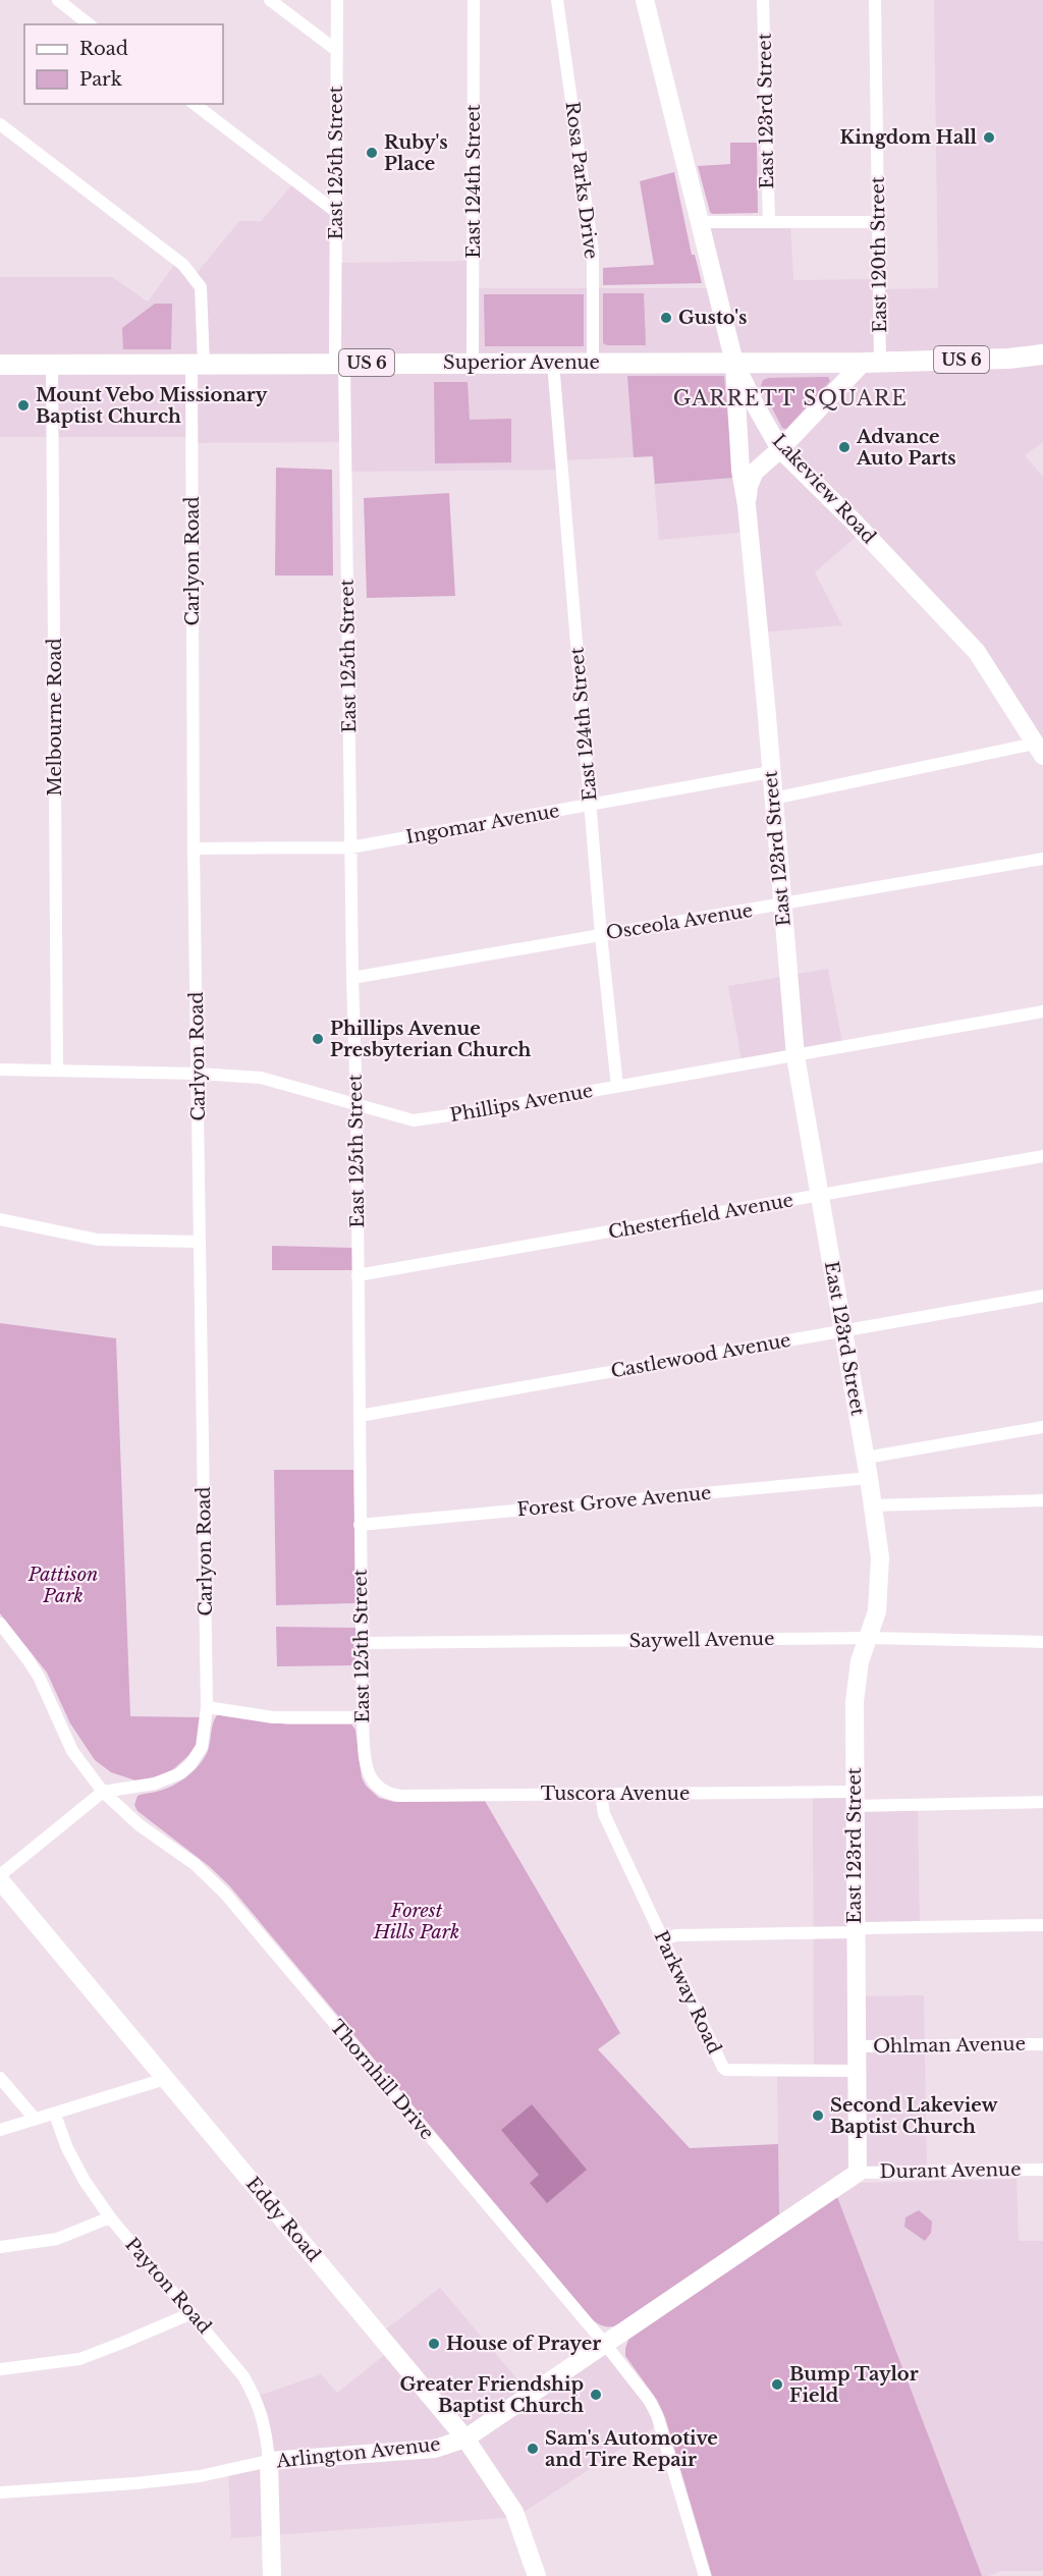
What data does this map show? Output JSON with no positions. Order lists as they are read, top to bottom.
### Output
{
  "streets": {
    "main road": ["US 6", "Superior Avenue"],
    "street": [
      "East 123rd Street",
      "East 125th Street",
      "Rosa Parks Drive",
      "East 124th Street",
      "East 120th Street",
      "Lakeview Road",
      "Carlyon Road",
      "Melbourne Road",
      "Ingomar Avenue",
      "Osceola Avenue",
      "Phillips Avenue",
      "Chesterfield Avenue",
      "Castlewood Avenue",
      "Forest Grove Avenue",
      "Saywell Avenue",
      "Tuscora Avenue",
      "Parkway Road",
      "Ohlman Avenue",
      "Thornhill Drive",
      "Durant Avenue",
      "Eddy Road",
      "Payton Road",
      "Arlington Avenue"
    ]
  },
  "crossings": [
    ["East 123rd Street", "Ingomar Avenue"],
    ["East 123rd Street", "Osceola Avenue"],
    ["East 123rd Street", "Phillips Avenue"],
    ["East 123rd Street", "Chesterfield Avenue"],
    ["East 123rd Street", "Castlewood Avenue"],
    ["East 123rd Street", "Forest Grove Avenue"],
    ["East 123rd Street", "Saywell Avenue"],
    ["East 123rd Street", "Tuscora Avenue"],
    ["East 123rd Street", "Parkway Road"],
    ["East 123rd Street", "Ohlman Avenue"],
    ["East 123rd Street", "Durant Avenue"],
    ["East 123rd Street", "Arlington Avenue"],
    ["East 125th Street", "Superior Avenue"],
    ["East 125th Street", "Ingomar Avenue"],
    ["East 125th Street", "Osceola Avenue"],
    ["East 125th Street", "Phillips Avenue"],
    ["East 125th Street", "Chesterfield Avenue"],
    ["East 125th Street", "Castlewood Avenue"],
    ["East 125th Street", "Forest Grove Avenue"],
    ["East 125th Street", "Saywell Avenue"],
    ["East 125th Street", "Tuscora Avenue"],
    ["Rosa Parks Drive", "Superior Avenue"],
    ["East 124th Street", "Superior Avenue"],
    ["East 124th Street", "Ingomar Avenue"],
    ["East 124th Street", "Osceola Avenue"],
    ["East 124th Street", "Phillips Avenue"],
    ["East 120th Street", "Superior Avenue"],
    ["Superior Avenue", "Lakeview Road"],
    ["Superior Avenue", "Carlyon Road"],
    ["Superior Avenue", "Melbourne Road"],
    ["Carlyon Road", "Ingomar Avenue"],
    ["Carlyon Road", "Phillips Avenue"],
    ["Carlyon Road", "Thornhill Drive"],
    ["Melbourne Road", "Phillips Avenue"],
    ["Tuscora Avenue", "Parkway Road"],
    ["Thornhill Drive", "Arlington Avenue"],
    ["Durant Avenue", "Arlington Avenue"],
    ["Eddy Road", "Arlington Avenue"],
    ["Payton Road", "Arlington Avenue"]
  ],
  "districts": ["GARRETT SQUARE"],
  "parks": ["Pattison Park", "Forest Hills Park"],
  "places": [
    "Kingdom Hall",
    "Ruby's Place",
    "Gusto's",
    "Mount Vebo Missionary Baptist Church",
    "Advance Auto Parts",
    "Phillips Avenue Presbyterian Church",
    "Second Lakeview Baptist Church",
    "House of Prayer",
    "Bump Taylor Field",
    "Greater Friendship Baptist Church",
    "Sam's Automotive and Tire Repair"
  ],
  "legend": ["Road", "Park"]
}
